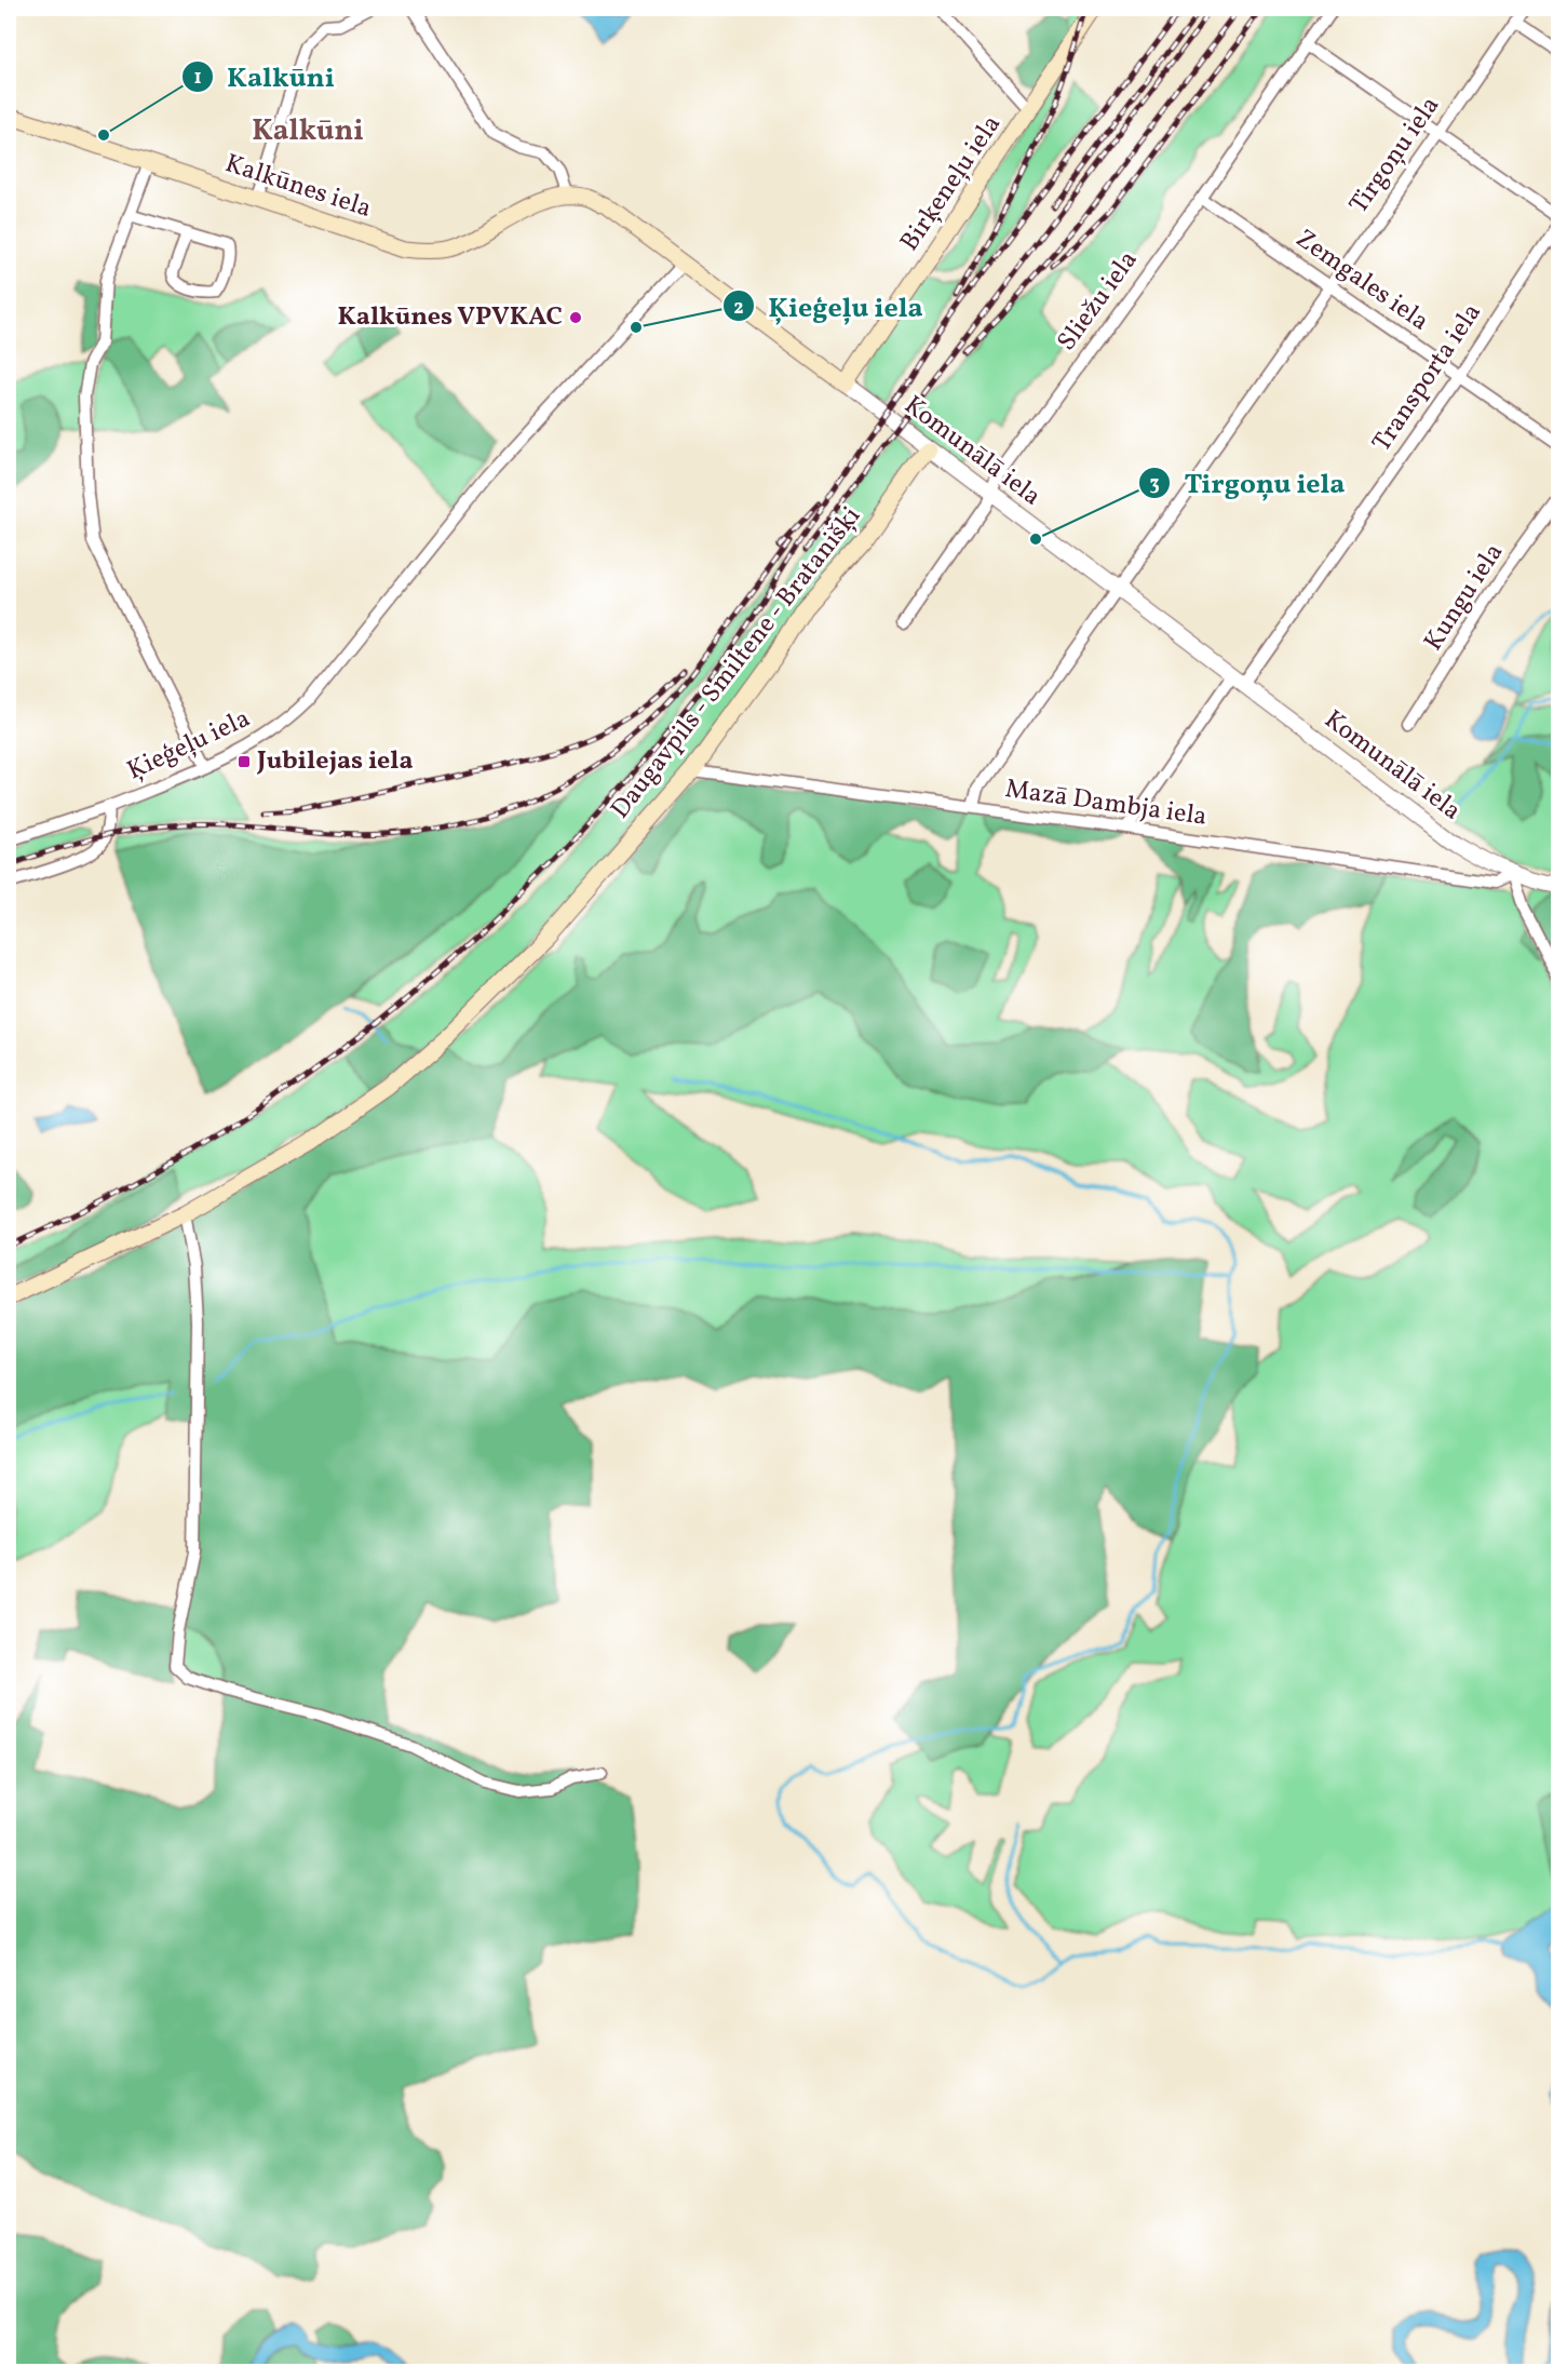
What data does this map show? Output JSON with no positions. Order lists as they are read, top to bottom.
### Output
{
  "streets": {
    "main road": [
      "Birķeneļu iela",
      "Kalkūnes iela",
      "Komunālā iela",
      "Daugavpils - Smiltene - Bratanišķi"
    ],
    "street": [
      "Tirgoņu iela",
      "Zemgales iela",
      "Sliežu iela",
      "Transporta iela",
      "Kungu iela",
      "Ķieģeļu iela",
      "Mazā Dambja iela"
    ]
  },
  "crossings": [
    ["Tirgoņu iela", "Zemgales iela"],
    ["Tirgoņu iela", "Komunālā iela"],
    ["Tirgoņu iela", "Mazā Dambja iela"],
    ["Birķeneļu iela", "Komunālā iela"],
    ["Kalkūnes iela", "Komunālā iela"],
    ["Zemgales iela", "Sliežu iela"],
    ["Zemgales iela", "Transporta iela"],
    ["Sliežu iela", "Komunālā iela"],
    ["Transporta iela", "Komunālā iela"],
    ["Transporta iela", "Mazā Dambja iela"],
    ["Komunālā iela", "Daugavpils - Smiltene - Bratanišķi"],
    ["Komunālā iela", "Ķieģeļu iela"],
    ["Komunālā iela", "Mazā Dambja iela"],
    ["Daugavpils - Smiltene - Bratanišķi", "Mazā Dambja iela"]
  ],
  "districts": ["Kalkūni"],
  "places": {
    "other": [
      "Kalkūni",
      "Kalkūnes VPVKAC",
      "Ķieģeļu iela",
      "Tirgoņu iela"
    ],
    "transit": ["Jubilejas iela"]
  }
}
